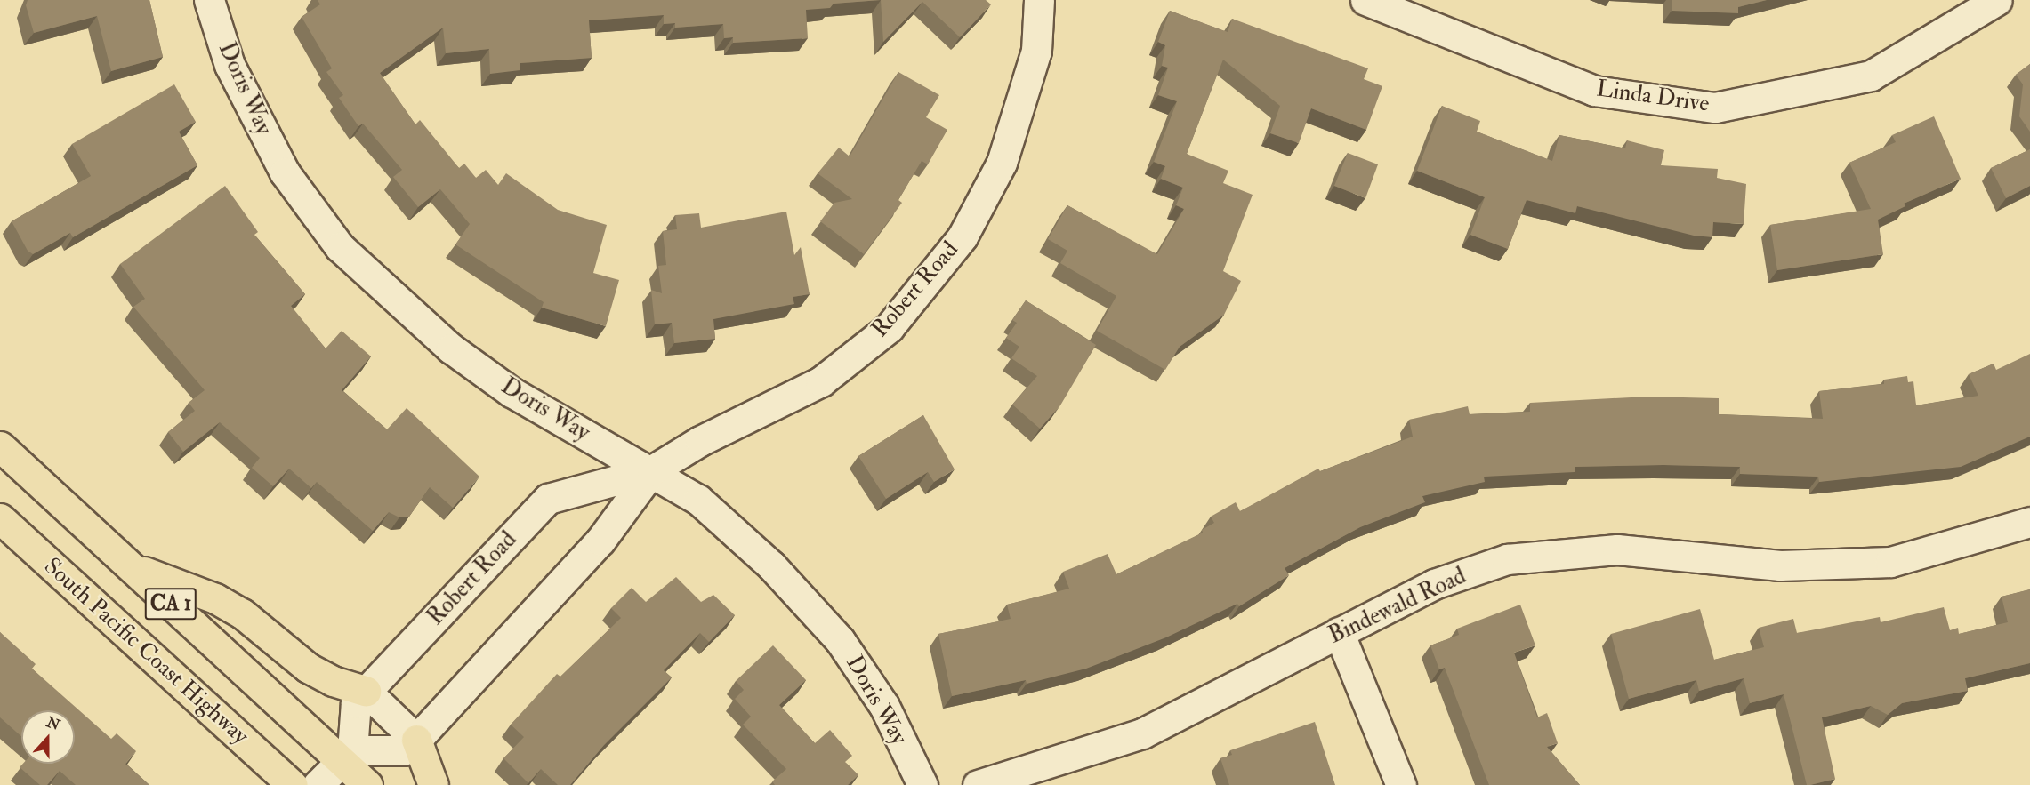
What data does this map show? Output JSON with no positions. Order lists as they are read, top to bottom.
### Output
{
  "streets": {
    "highway": ["CA 1", "South Pacific Coast Highway"],
    "street": [
      "Doris Way",
      "Linda Drive",
      "Robert Road",
      "Bindewald Road"
    ]
  },
  "crossings": [
    ["Doris Way", "Robert Road"],
    ["Robert Road", "CA 1"]
  ],
  "north": "top"
}
